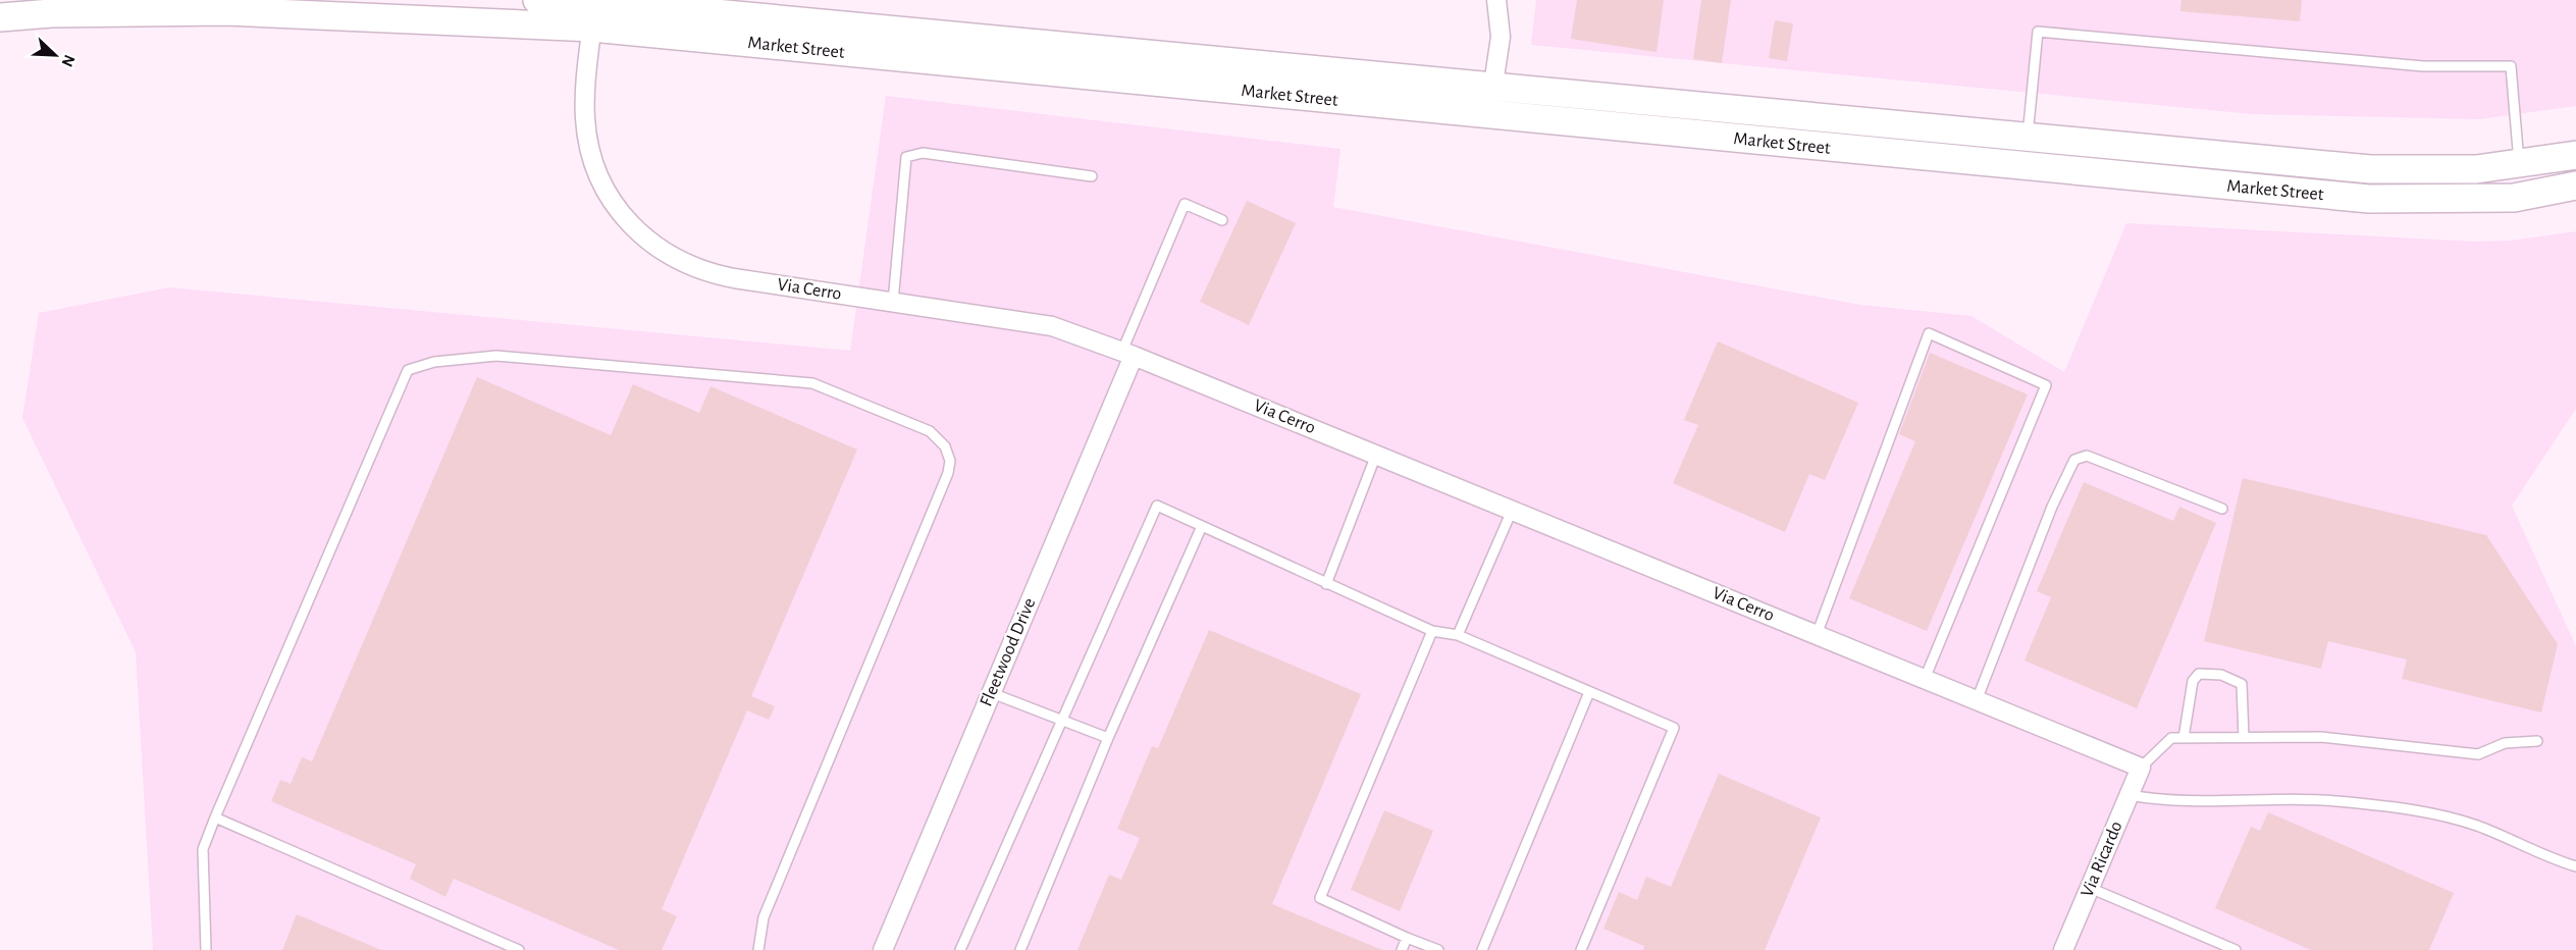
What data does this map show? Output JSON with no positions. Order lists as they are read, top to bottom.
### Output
{
  "streets": {
    "main road": ["Market Street"],
    "street": ["Via Cerro", "Fleetwood Drive", "Via Ricardo"]
  },
  "crossings": [
    ["Market Street", "Via Cerro"],
    ["Via Cerro", "Fleetwood Drive"],
    ["Via Cerro", "Via Ricardo"]
  ],
  "north": "bottom right"
}
